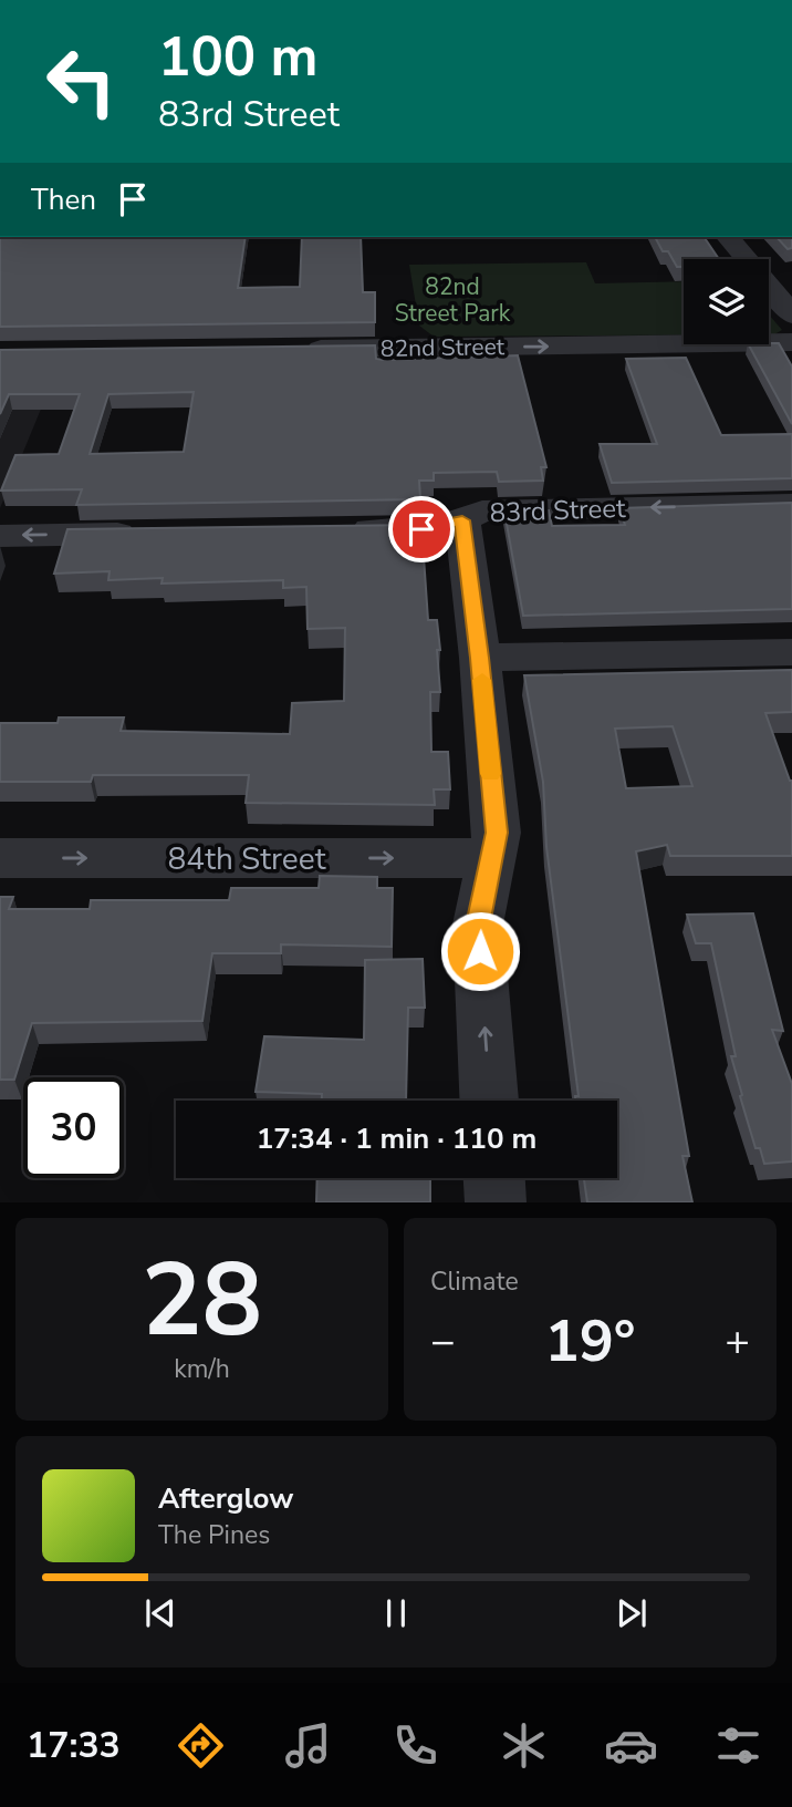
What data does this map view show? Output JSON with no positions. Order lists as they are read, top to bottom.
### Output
{
  "streets": {
    "street": ["82nd Street", "83rd Street", "84th Street"]
  },
  "parks": ["82nd Street Park"],
  "page": {
    "turn": ["100 m", "83rd Street"],
    "then": "Then",
    "limit": "30",
    "trip": "17:34 · 1 min · 110 m",
    "tile": [
      ["28", "km/h"],
      "Climate"
    ],
    "heat": ["−", "19°", "+"],
    "song": ["Afterglow", "The Pines"],
    "tabs": "17:33"
  }
}
